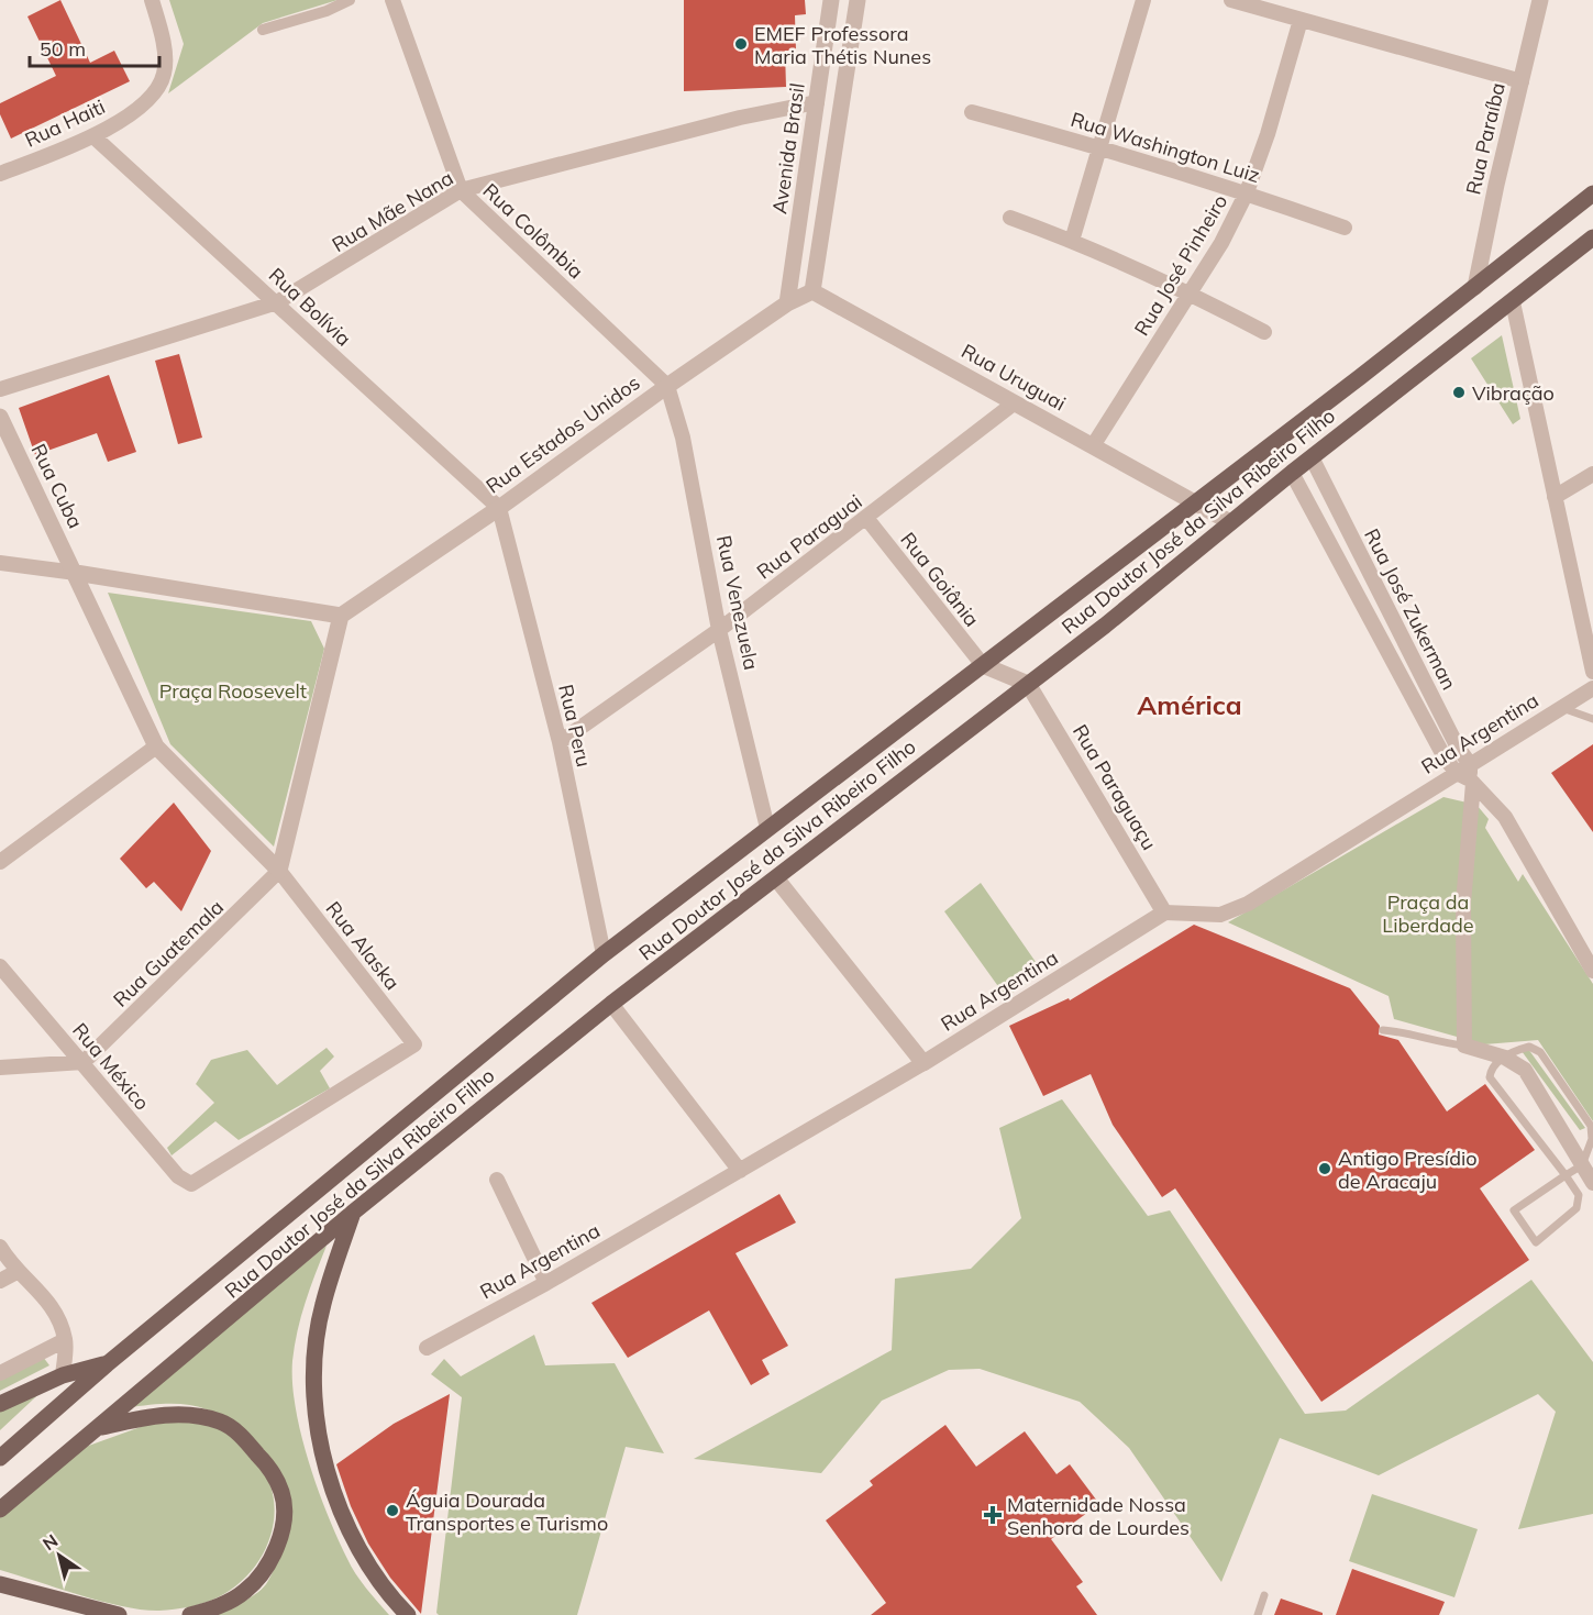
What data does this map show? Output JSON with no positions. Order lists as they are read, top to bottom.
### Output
{
  "streets": {
    "main road": ["Rua Doutor José da Silva Ribeiro Filho"],
    "street": [
      "Rua Haiti",
      "Rua Paraíba",
      "Rua Washington Luiz",
      "Avenida Brasil",
      "Rua Mãe Nana",
      "Rua Colômbia",
      "Rua José Pinheiro",
      "Rua Bolívia",
      "Rua Uruguai",
      "Rua Estados Unidos",
      "Rua Cuba",
      "Rua Paraguai",
      "Rua Goiânia",
      "Rua Venezuela",
      "Rua José Zukerman",
      "Rua Peru",
      "Rua Argentina",
      "Rua Paraguaçu",
      "Rua Alaska",
      "Rua Guatemala",
      "Rua México"
    ]
  },
  "crossings": [
    ["Rua Haiti", "Rua Bolívia"],
    ["Rua Paraíba", "Rua Doutor José da Silva Ribeiro Filho"],
    ["Rua Washington Luiz", "Rua José Pinheiro"],
    ["Avenida Brasil", "Rua Mãe Nana"],
    ["Avenida Brasil", "Rua Estados Unidos"],
    ["Rua Mãe Nana", "Rua Colômbia"],
    ["Rua Mãe Nana", "Rua Bolívia"],
    ["Rua Colômbia", "Rua Estados Unidos"],
    ["Rua Colômbia", "Rua Venezuela"],
    ["Rua José Pinheiro", "Rua Uruguai"],
    ["Rua Bolívia", "Rua Estados Unidos"],
    ["Rua Bolívia", "Rua Peru"],
    ["Rua Uruguai", "Rua Estados Unidos"],
    ["Rua Uruguai", "Rua Doutor José da Silva Ribeiro Filho"],
    ["Rua Uruguai", "Rua Paraguai"],
    ["Rua Estados Unidos", "Rua Venezuela"],
    ["Rua Estados Unidos", "Rua Peru"],
    ["Rua Cuba", "Rua Alaska"],
    ["Rua Cuba", "Rua Guatemala"],
    ["Rua Doutor José da Silva Ribeiro Filho", "Rua Goiânia"],
    ["Rua Doutor José da Silva Ribeiro Filho", "Rua Venezuela"],
    ["Rua Doutor José da Silva Ribeiro Filho", "Rua José Zukerman"],
    ["Rua Doutor José da Silva Ribeiro Filho", "Rua Peru"],
    ["Rua Doutor José da Silva Ribeiro Filho", "Rua Paraguaçu"],
    ["Rua Paraguai", "Rua Goiânia"],
    ["Rua Paraguai", "Rua Venezuela"],
    ["Rua Paraguai", "Rua Peru"],
    ["Rua José Zukerman", "Rua Argentina"],
    ["Rua Argentina", "Rua Paraguaçu"],
    ["Rua Alaska", "Rua Guatemala"],
    ["Rua Alaska", "Rua México"],
    ["Rua Guatemala", "Rua México"]
  ],
  "districts": ["América"],
  "parks": ["Praça Roosevelt", "Praça da Liberdade"],
  "places": {
    "other": [
      "EMEF Professora Maria Thétis Nunes",
      "Vibração",
      "Antigo Presídio de Aracaju",
      "Águia Dourada Transportes e Turismo"
    ],
    "health": ["Maternidade Nossa Senhora de Lourdes"]
  },
  "scale_bar": "50 m",
  "north": "top left"
}
